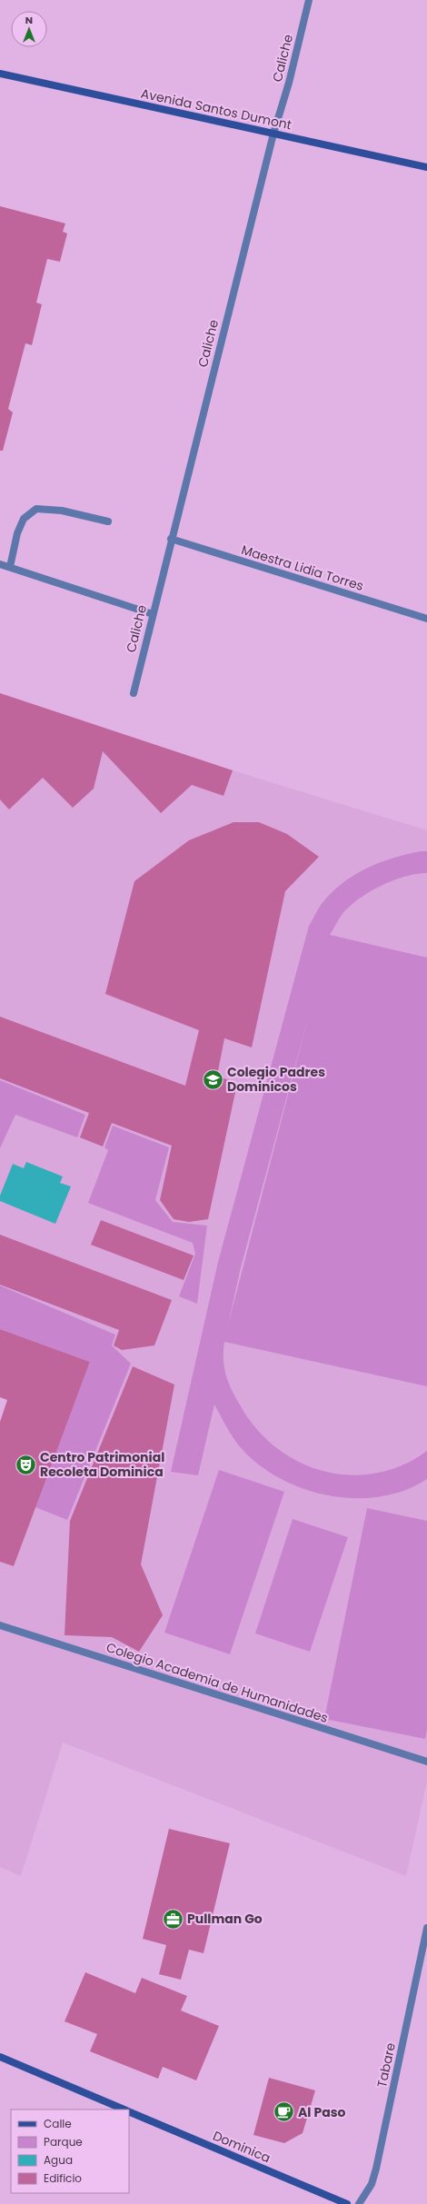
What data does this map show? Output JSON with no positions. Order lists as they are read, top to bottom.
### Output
{
  "streets": {
    "main road": ["Avenida Santos Dumont", "Dominica"],
    "street": [
      "Caliche",
      "Maestra Lidia Torres",
      "Colegio Academia de Humanidades",
      "Tabare"
    ]
  },
  "crossings": [
    ["Caliche", "Avenida Santos Dumont"],
    ["Caliche", "Maestra Lidia Torres"]
  ],
  "places": {
    "school or university": ["Colegio Padres Dominicos"],
    "theatre": ["Centro Patrimonial Recoleta Dominica"],
    "office": ["Pullman Go"],
    "cafe": ["Al Paso"]
  },
  "legend": [
    "Calle",
    "Parque",
    "Agua",
    "Edificio"
  ],
  "north": "top"
}
